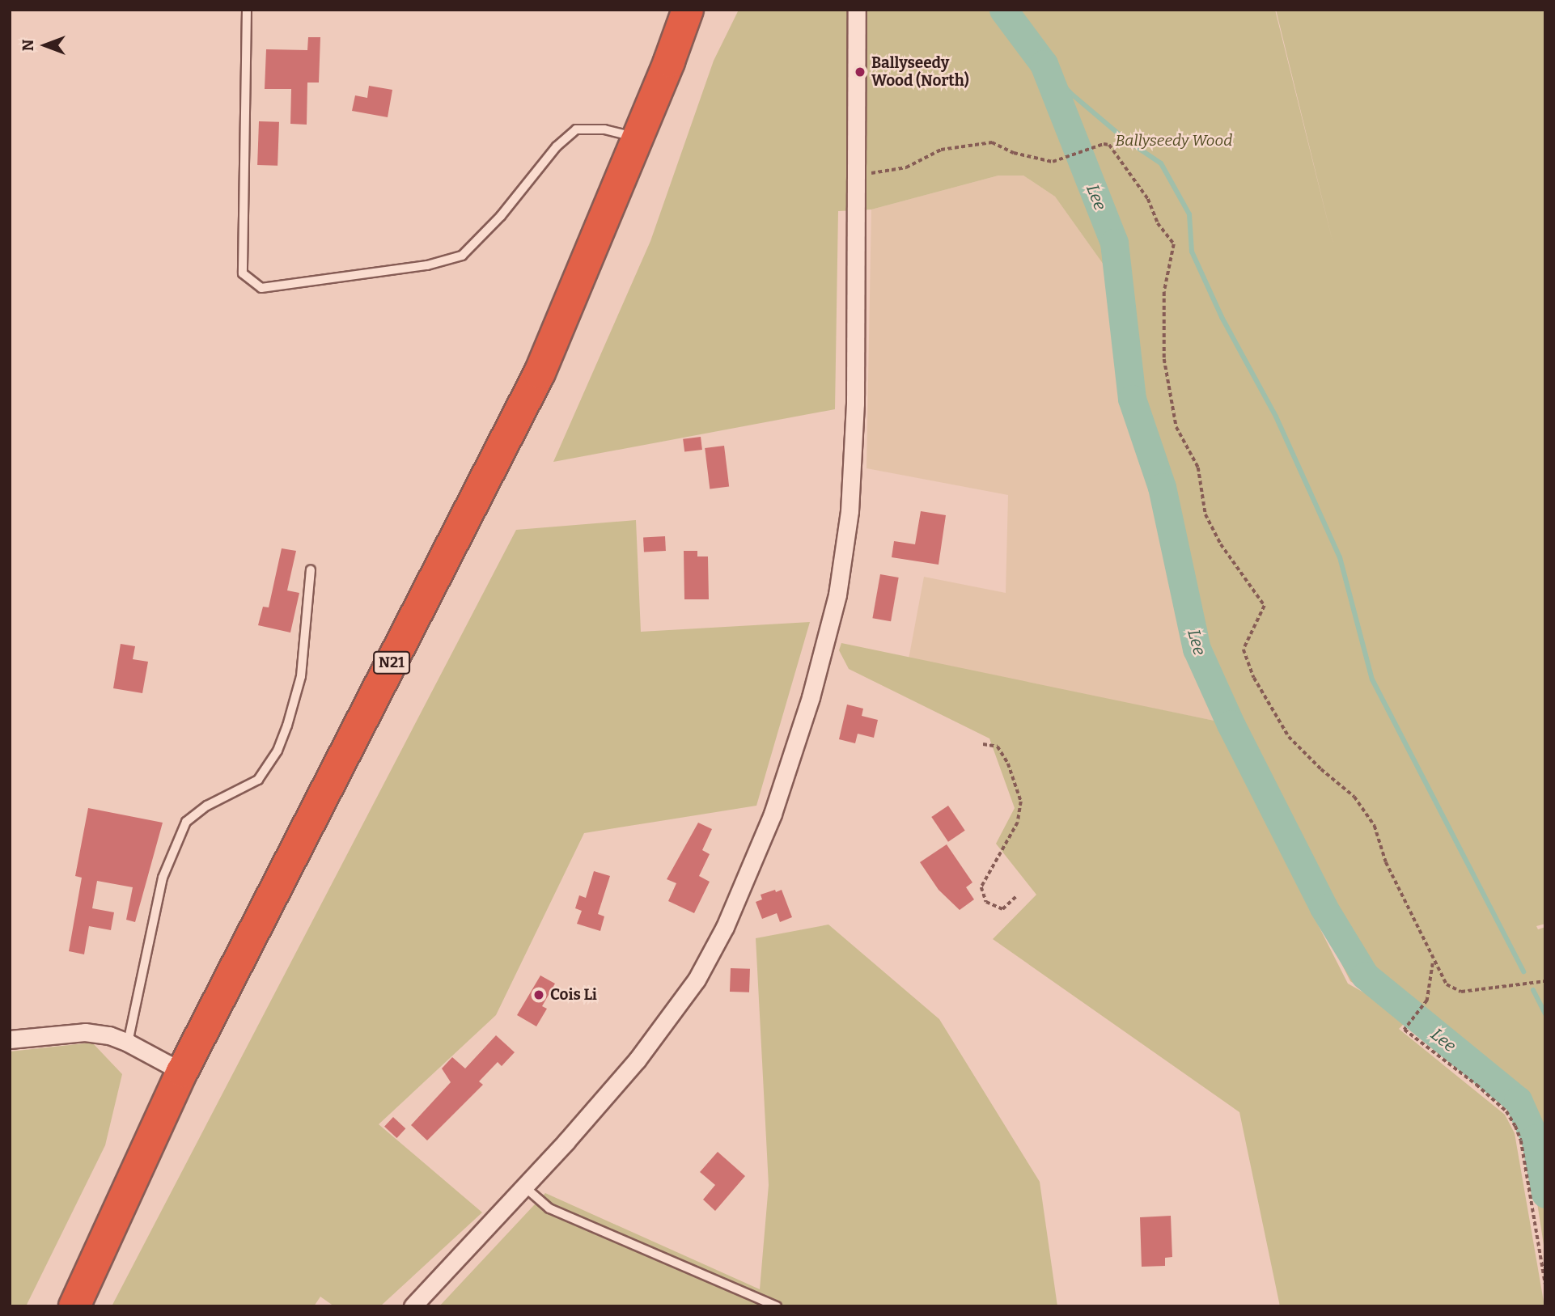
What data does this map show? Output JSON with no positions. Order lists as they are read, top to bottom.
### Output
{
  "streets": {
    "highway": ["N21"]
  },
  "water": ["Lee"],
  "parks": ["Ballyseedy Wood"],
  "places": ["Ballyseedy Wood (North)", "Cois Li"],
  "north": "left"
}
